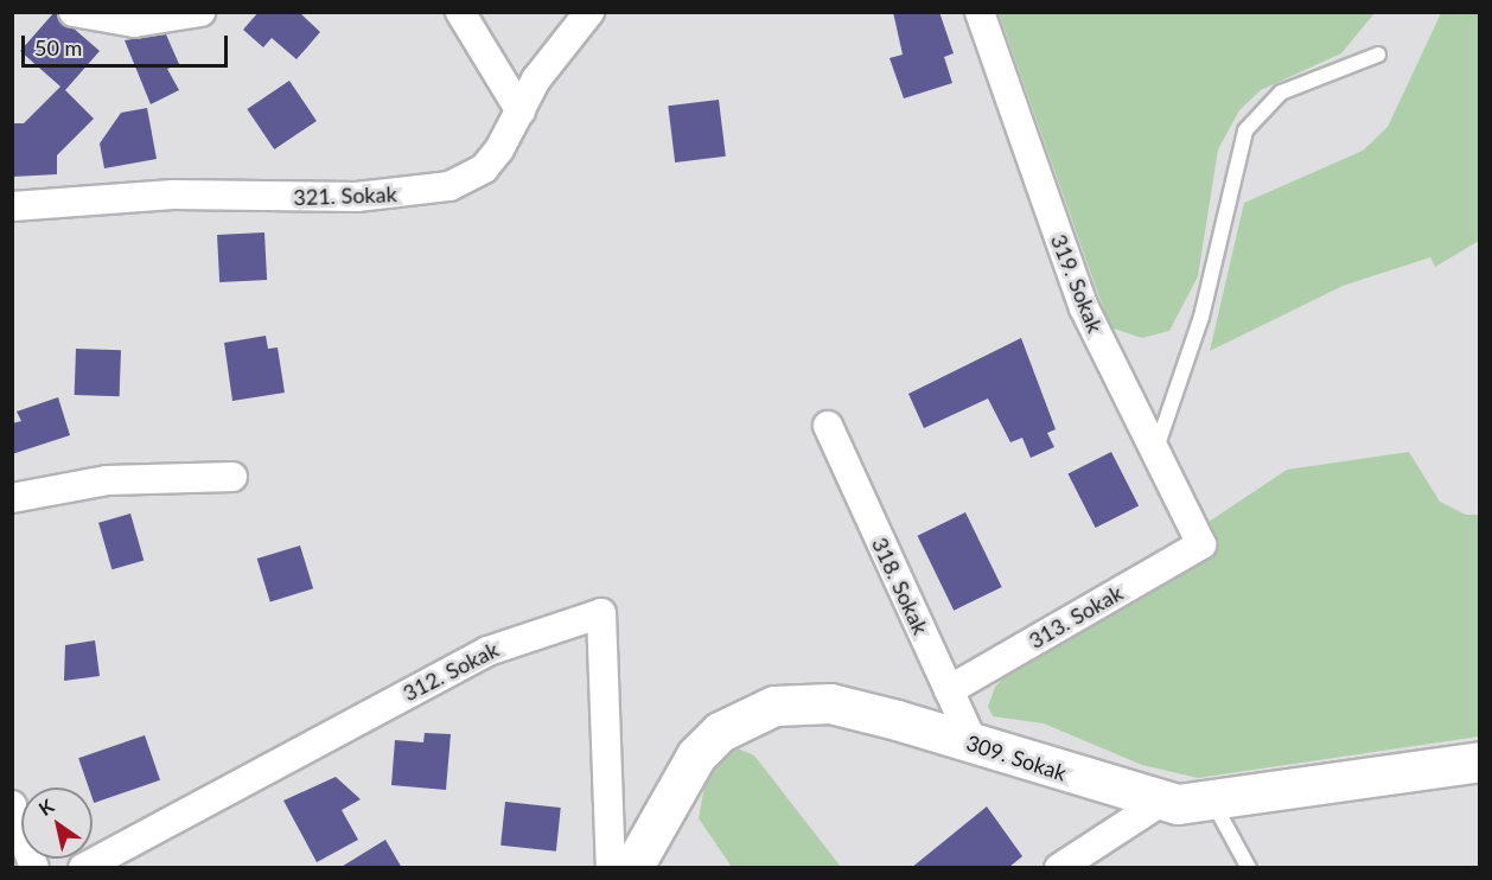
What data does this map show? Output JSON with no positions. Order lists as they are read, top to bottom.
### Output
{
  "streets": {
    "street": [
      "321. Sokak",
      "319. Sokak",
      "318. Sokak",
      "313. Sokak",
      "312. Sokak",
      "309. Sokak"
    ]
  },
  "crossings": [
    ["319. Sokak", "313. Sokak"],
    ["318. Sokak", "313. Sokak"],
    ["318. Sokak", "309. Sokak"]
  ],
  "scale_bar": "50 m",
  "north": "top left"
}
